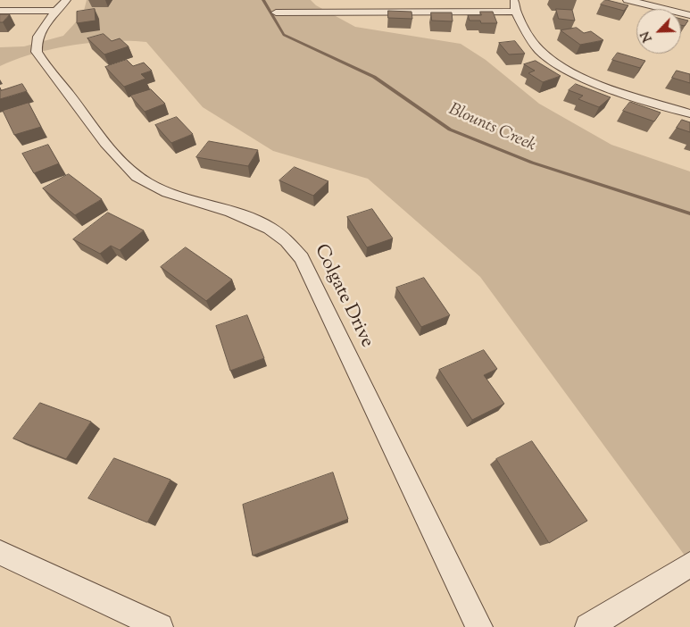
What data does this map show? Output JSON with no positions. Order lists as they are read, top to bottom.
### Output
{
  "streets": {
    "street": ["Colgate Drive"]
  },
  "water": ["Blounts Creek"],
  "north": "bottom left"
}
